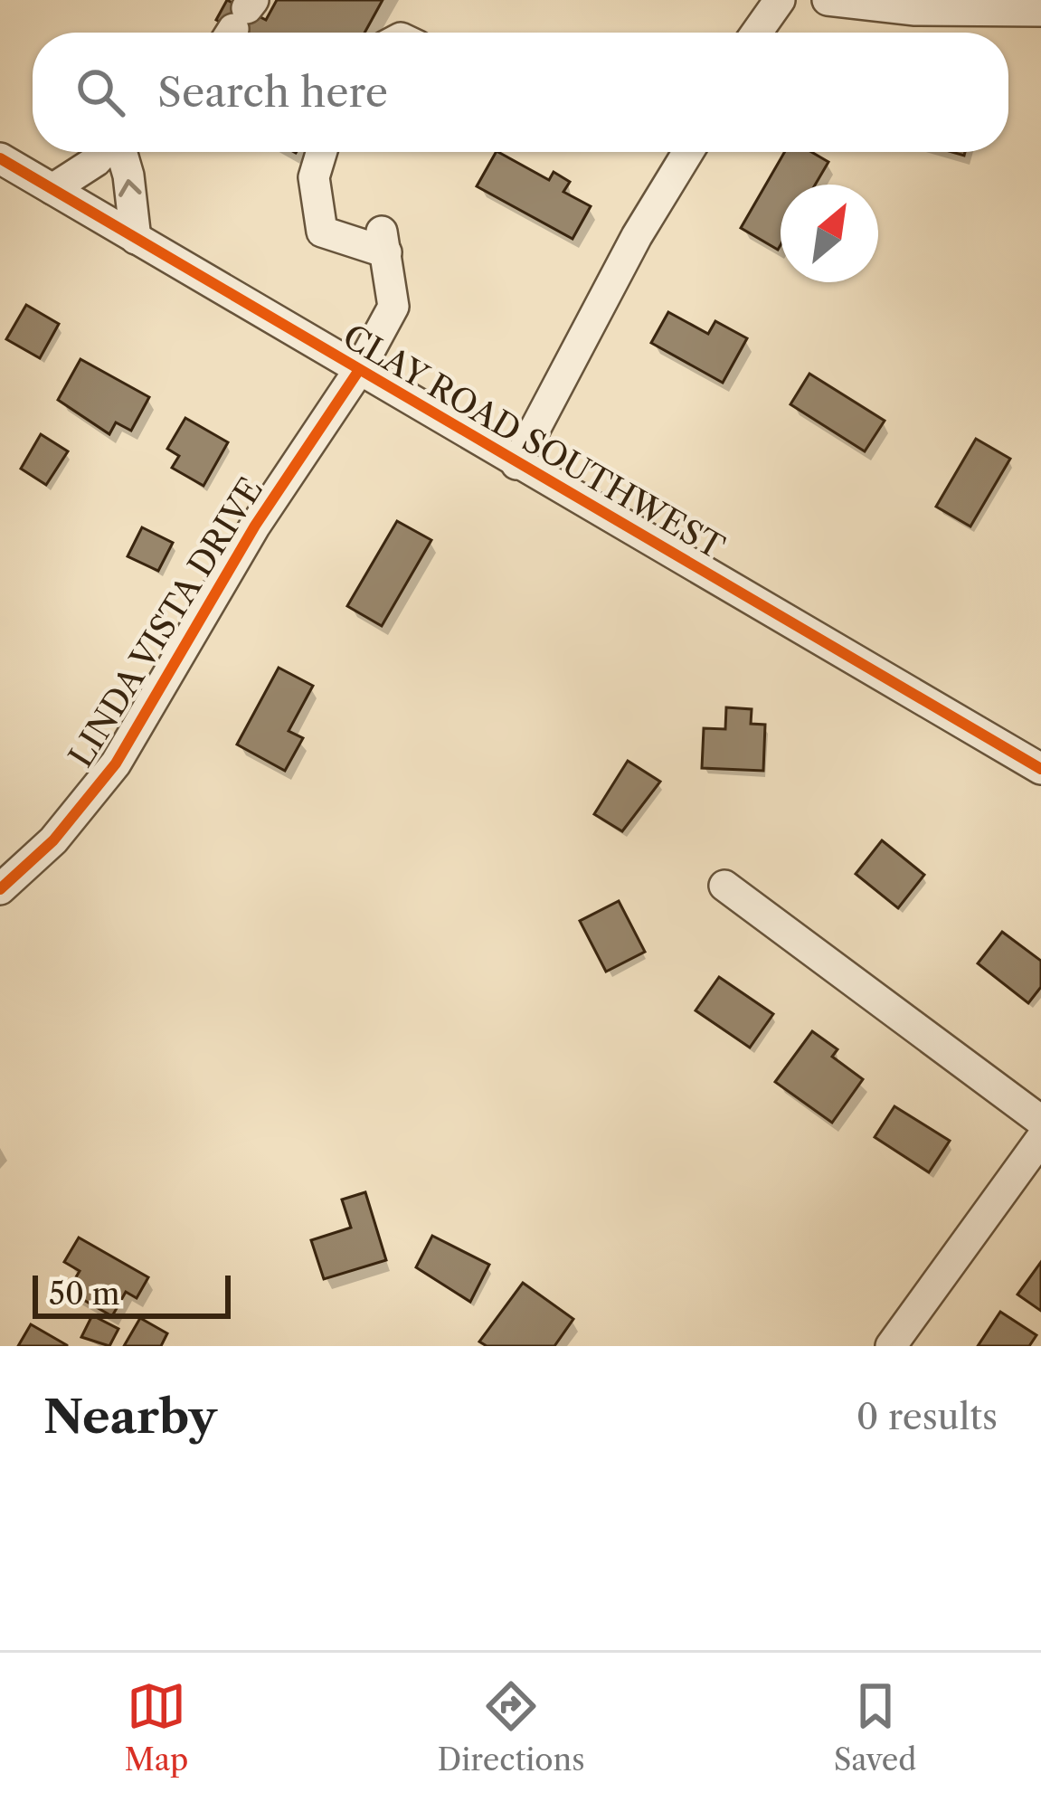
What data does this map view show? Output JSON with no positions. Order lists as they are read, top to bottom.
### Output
{
  "streets": {
    "street": ["CLAY ROAD SOUTHWEST", "LINDA VISTA DRIVE"]
  },
  "crossings": [
    ["CLAY ROAD SOUTHWEST", "LINDA VISTA DRIVE"]
  ],
  "scale_bar": "50 m",
  "north": "top right",
  "page": {
    "search": "Search here",
    "scale": "50 m",
    "heading": ["Nearby", "0 results"],
    "nav": ["Map", "Directions", "Saved"]
  }
}
